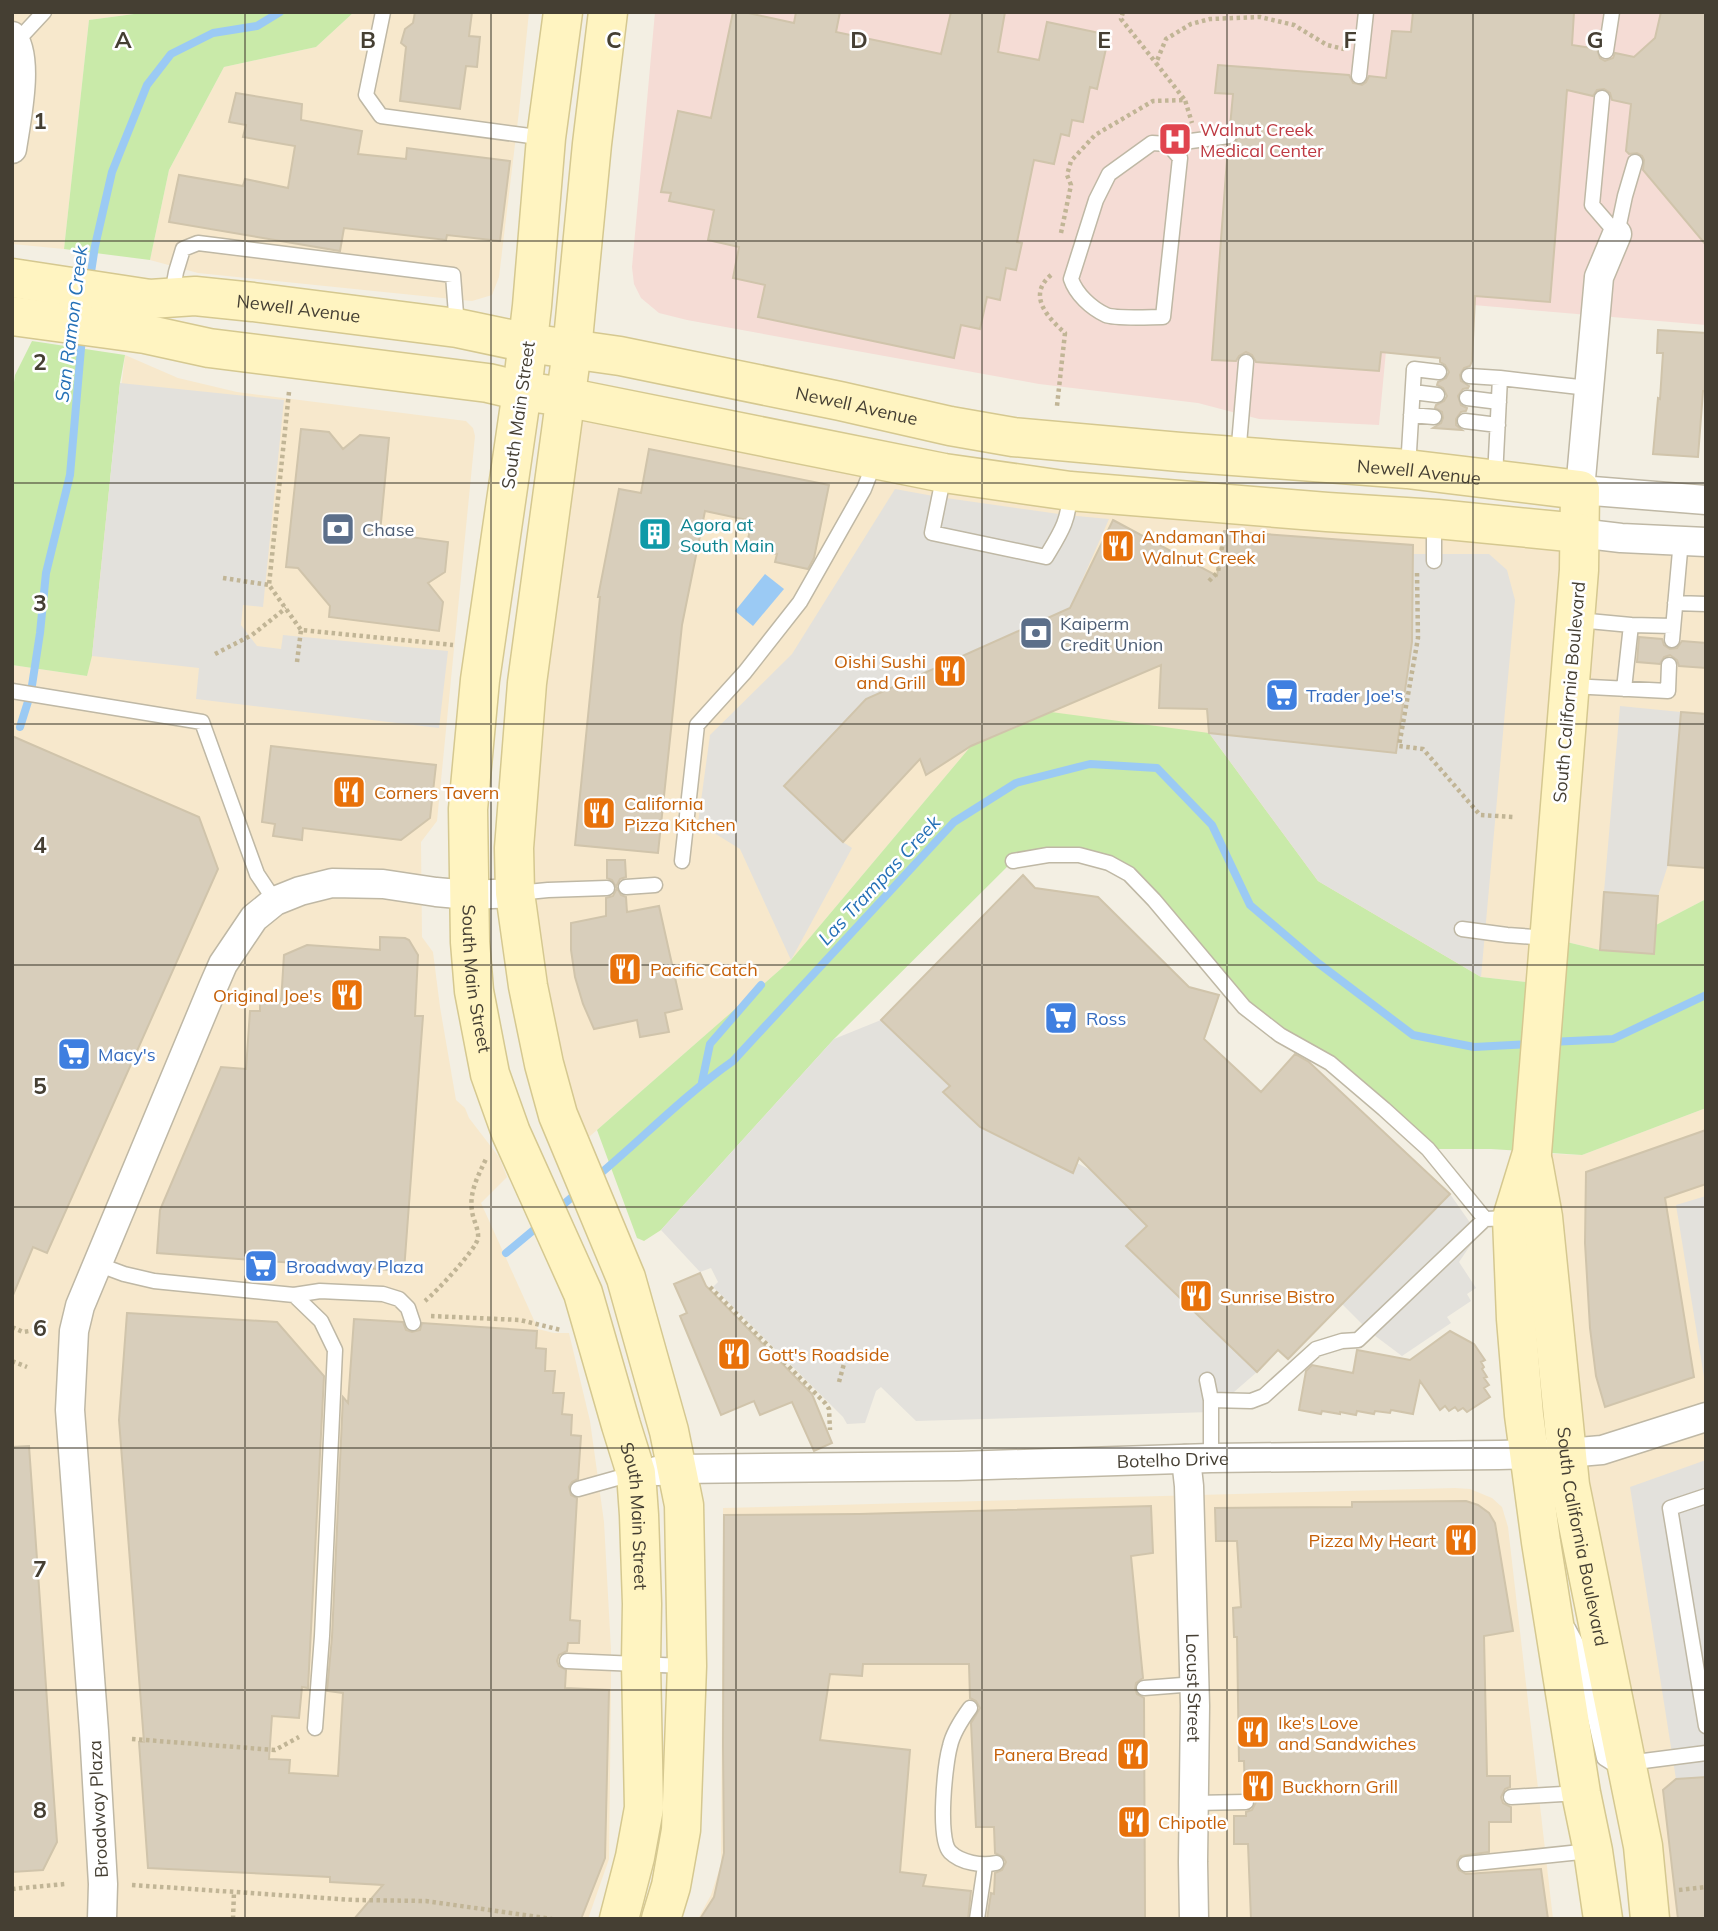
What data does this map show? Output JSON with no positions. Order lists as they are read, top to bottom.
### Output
{
  "streets": {
    "street": [
      "Newell Avenue",
      "South Main Street",
      "South California Boulevard",
      "Botelho Drive",
      "Locust Street",
      "Broadway Plaza"
    ]
  },
  "crossings": [
    ["Newell Avenue", "South Main Street"],
    ["Newell Avenue", "South California Boulevard"],
    ["South Main Street", "Botelho Drive"],
    ["South Main Street", "Broadway Plaza"],
    ["South California Boulevard", "Botelho Drive"],
    ["Botelho Drive", "Locust Street"]
  ],
  "water": ["San Ramon Creek", "Las Trampas Creek"],
  "places": {
    "hospital": ["Walnut Creek Medical Center"],
    "bank": ["Chase", "Kaiperm Credit Union"],
    "building": ["Agora at South Main"],
    "restaurant": [
      "Andaman Thai Walnut Creek",
      "Oishi Sushi and Grill",
      "Corners Tavern",
      "California Pizza Kitchen",
      "Pacific Catch",
      "Original Joe's",
      "Sunrise Bistro",
      "Gott's Roadside",
      "Pizza My Heart",
      "Ike's Love and Sandwiches",
      "Panera Bread",
      "Buckhorn Grill",
      "Chipotle"
    ],
    "supermarket": [
      "Trader Joe's",
      "Ross",
      "Macy's",
      "Broadway Plaza"
    ]
  },
  "grid": {
    "columns": [
      "A",
      "B",
      "C",
      "D",
      "E",
      "F",
      "G"
    ],
    "rows": [
      "1",
      "2",
      "3",
      "4",
      "5",
      "6",
      "7",
      "8"
    ]
  }
}
